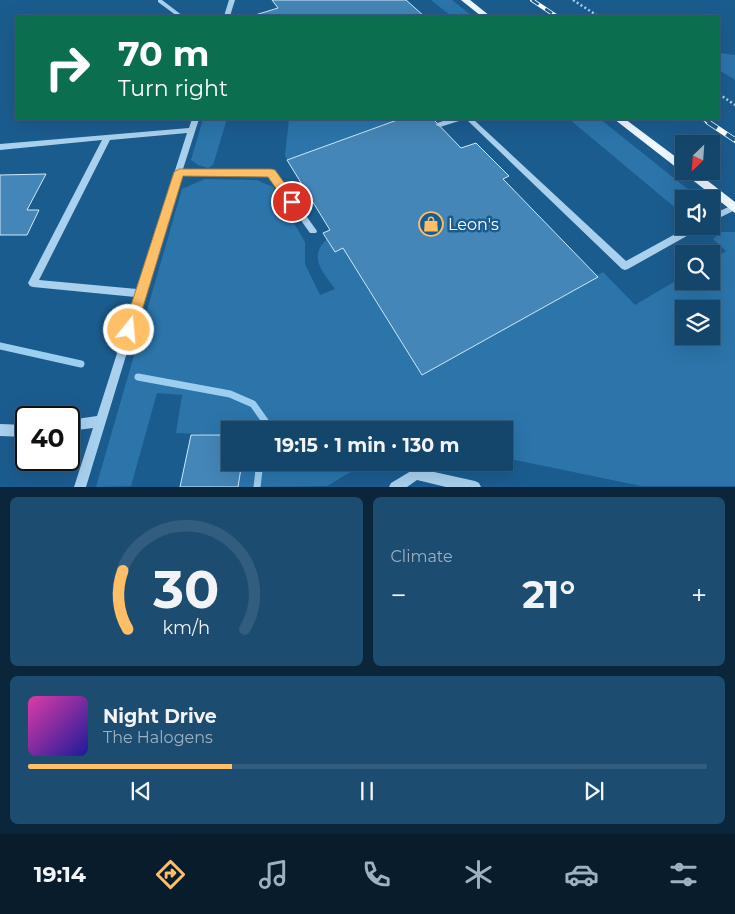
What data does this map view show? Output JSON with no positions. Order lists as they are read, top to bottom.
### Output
{
  "places": {
    "shop": ["Leon's"]
  },
  "north": "bottom left",
  "page": {
    "turn": ["70 m", "Turn right"],
    "limit": "40",
    "trip": "19:15 · 1 min · 130 m",
    "tile": "Climate",
    "heat": ["−", "21°", "+"],
    "song": ["Night Drive", "The Halogens"],
    "tabs": "19:14",
    "gauge": ["30", "km/h"]
  }
}
